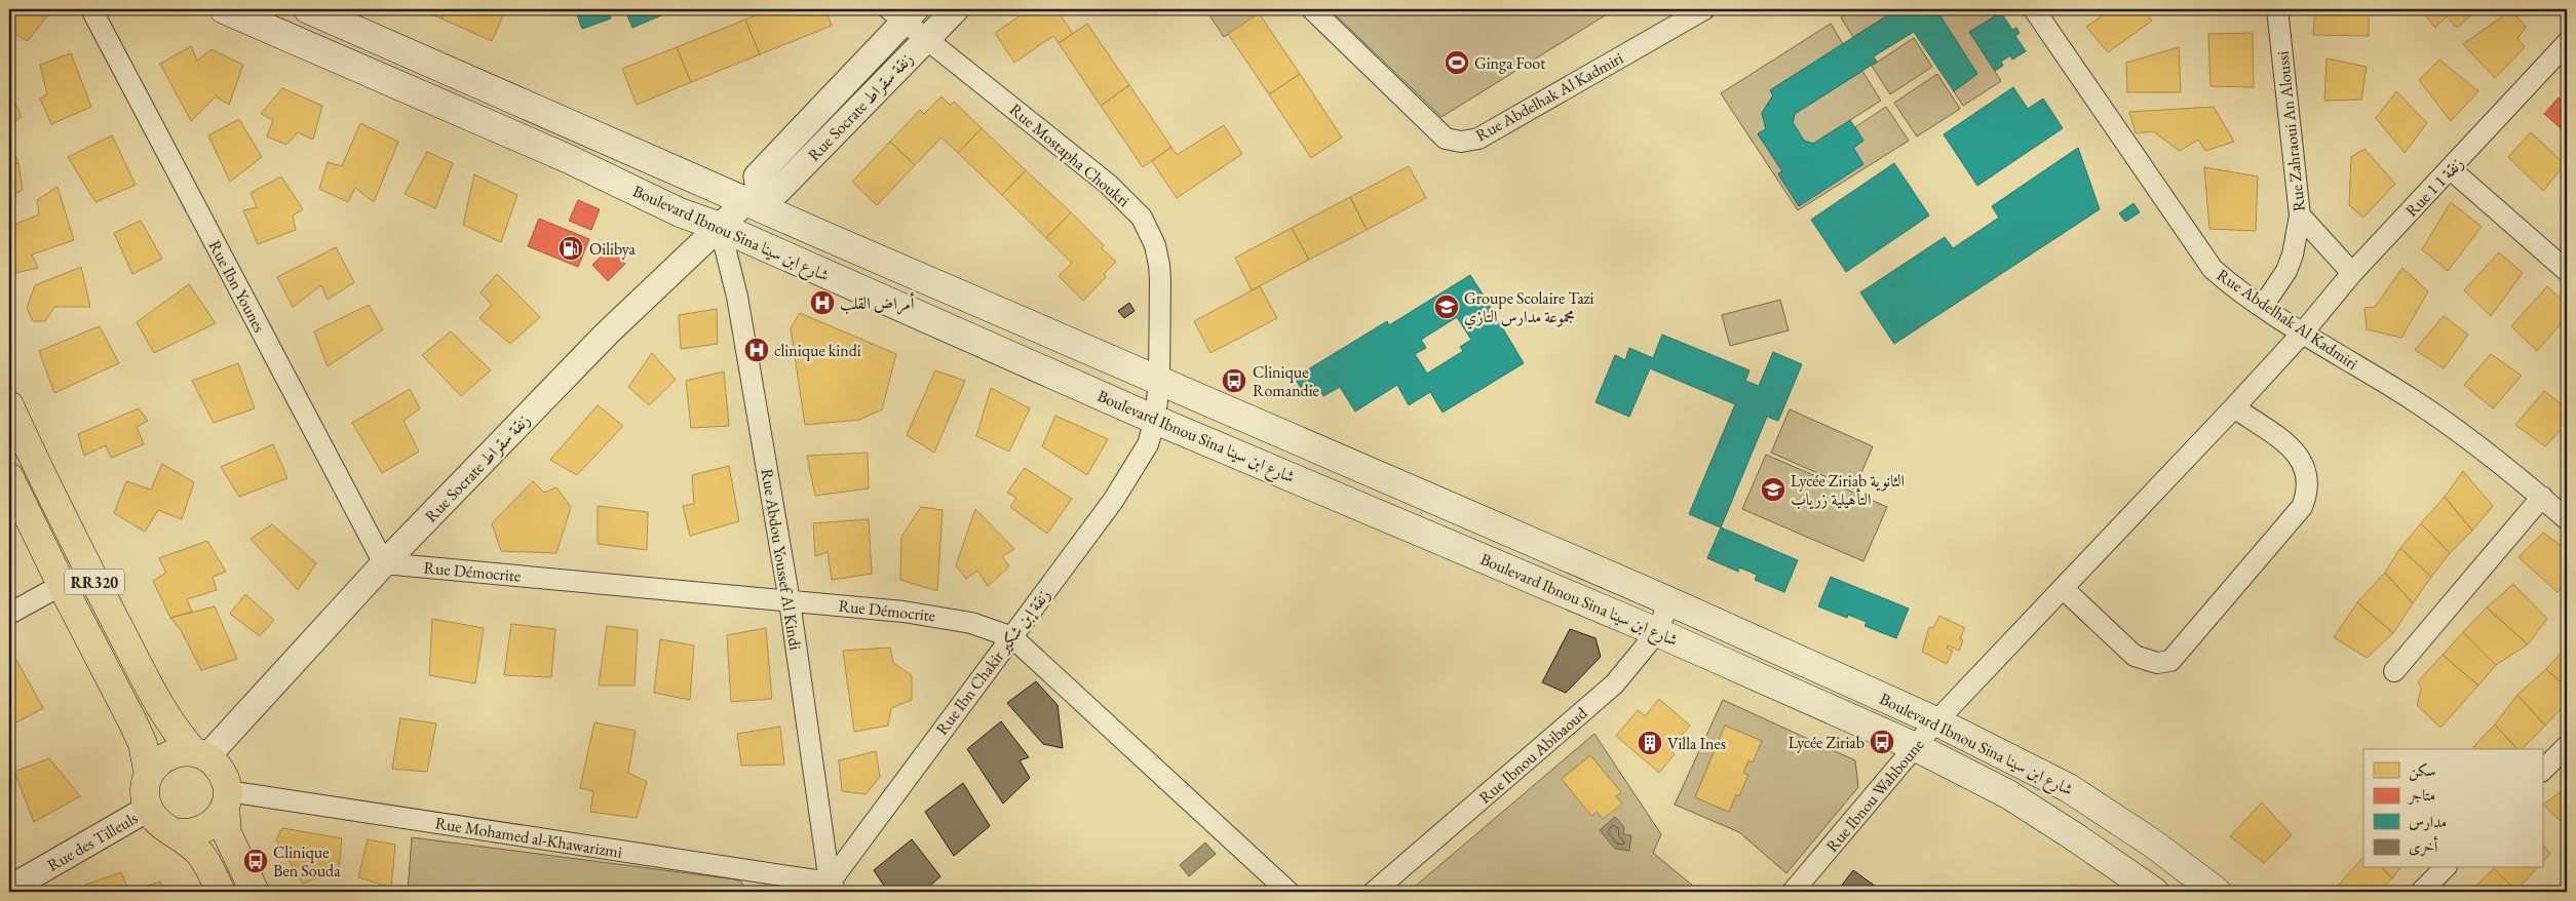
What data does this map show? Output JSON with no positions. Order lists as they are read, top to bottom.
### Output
{
  "streets": {
    "main road": ["Boulevard Ibnou Sina شارع ابن سينا", "RR320"],
    "street": [
      "Rue Abdelhak Al Kadmiri",
      "Rue Socrate زنقة سقراط",
      "Rue Zahraoui An Aloussi",
      "Rue Mostapha Choukri",
      "Rue 1 زنقة 1",
      "Rue Ibn Younes",
      "Rue Abdou Youssef Al Kindi",
      "Rue Démocrite",
      "Rue Ibn Chakir زنقة إبن شكير",
      "Rue Ibnou Abibaoud",
      "Rue Ibnou Wahboune",
      "Rue Mohamed al-Khawarizmi",
      "Rue des Tilleuls"
    ]
  },
  "crossings": [
    ["Rue Abdelhak Al Kadmiri", "Rue Zahraoui An Aloussi"],
    ["Rue Abdelhak Al Kadmiri", "Rue 1 زنقة 1"],
    ["Rue Socrate زنقة سقراط", "Rue Mostapha Choukri"],
    ["Rue Socrate زنقة سقراط", "Boulevard Ibnou Sina شارع ابن سينا"],
    ["Rue Socrate زنقة سقراط", "Rue Ibn Younes"],
    ["Rue Socrate زنقة سقراط", "Rue Abdou Youssef Al Kindi"],
    ["Rue Socrate زنقة سقراط", "Rue Démocrite"],
    ["Rue Socrate زنقة سقراط", "RR320"],
    ["Rue Socrate زنقة سقراط", "Rue Mohamed al-Khawarizmi"],
    ["Rue Socrate زنقة سقراط", "Rue des Tilleuls"],
    ["Rue Mostapha Choukri", "Boulevard Ibnou Sina شارع ابن سينا"],
    ["Rue Mostapha Choukri", "Rue Ibn Chakir زنقة إبن شكير"],
    ["Rue 1 زنقة 1", "Rue Ibnou Wahboune"],
    ["Boulevard Ibnou Sina شارع ابن سينا", "Rue Abdou Youssef Al Kindi"],
    ["Boulevard Ibnou Sina شارع ابن سينا", "Rue Ibn Chakir زنقة إبن شكير"],
    ["Boulevard Ibnou Sina شارع ابن سينا", "Rue Ibnou Abibaoud"],
    ["Boulevard Ibnou Sina شارع ابن سينا", "Rue Ibnou Wahboune"],
    ["Rue Ibn Younes", "Rue Démocrite"],
    ["Rue Abdou Youssef Al Kindi", "Rue Démocrite"],
    ["Rue Abdou Youssef Al Kindi", "Rue Ibn Chakir زنقة إبن شكير"],
    ["Rue Abdou Youssef Al Kindi", "Rue Mohamed al-Khawarizmi"],
    ["Rue Démocrite", "Rue Ibn Chakir زنقة إبن شكير"],
    ["RR320", "Rue Mohamed al-Khawarizmi"],
    ["RR320", "Rue des Tilleuls"],
    ["Rue Ibn Chakir زنقة إبن شكير", "Rue Mohamed al-Khawarizmi"],
    ["Rue Mohamed al-Khawarizmi", "Rue des Tilleuls"]
  ],
  "places": {
    "sports": ["Ginga Foot"],
    "fuel station": ["Oilibya"],
    "hospital": ["أمراض القلب", "clinique kindi"],
    "school or university": ["Groupe Scolaire Tazi مجموعة مدارس التازي", "Lycée Ziriab الثانوية التأهيلية زرياب"],
    "bus stop": ["Clinique Romandie", "Lycée Ziriab", "Clinique Ben Souda"],
    "building": ["Villa Ines"]
  },
  "legend": [
    "سكن",
    "متاجر",
    "مدارس",
    "أخرى"
  ]
}
